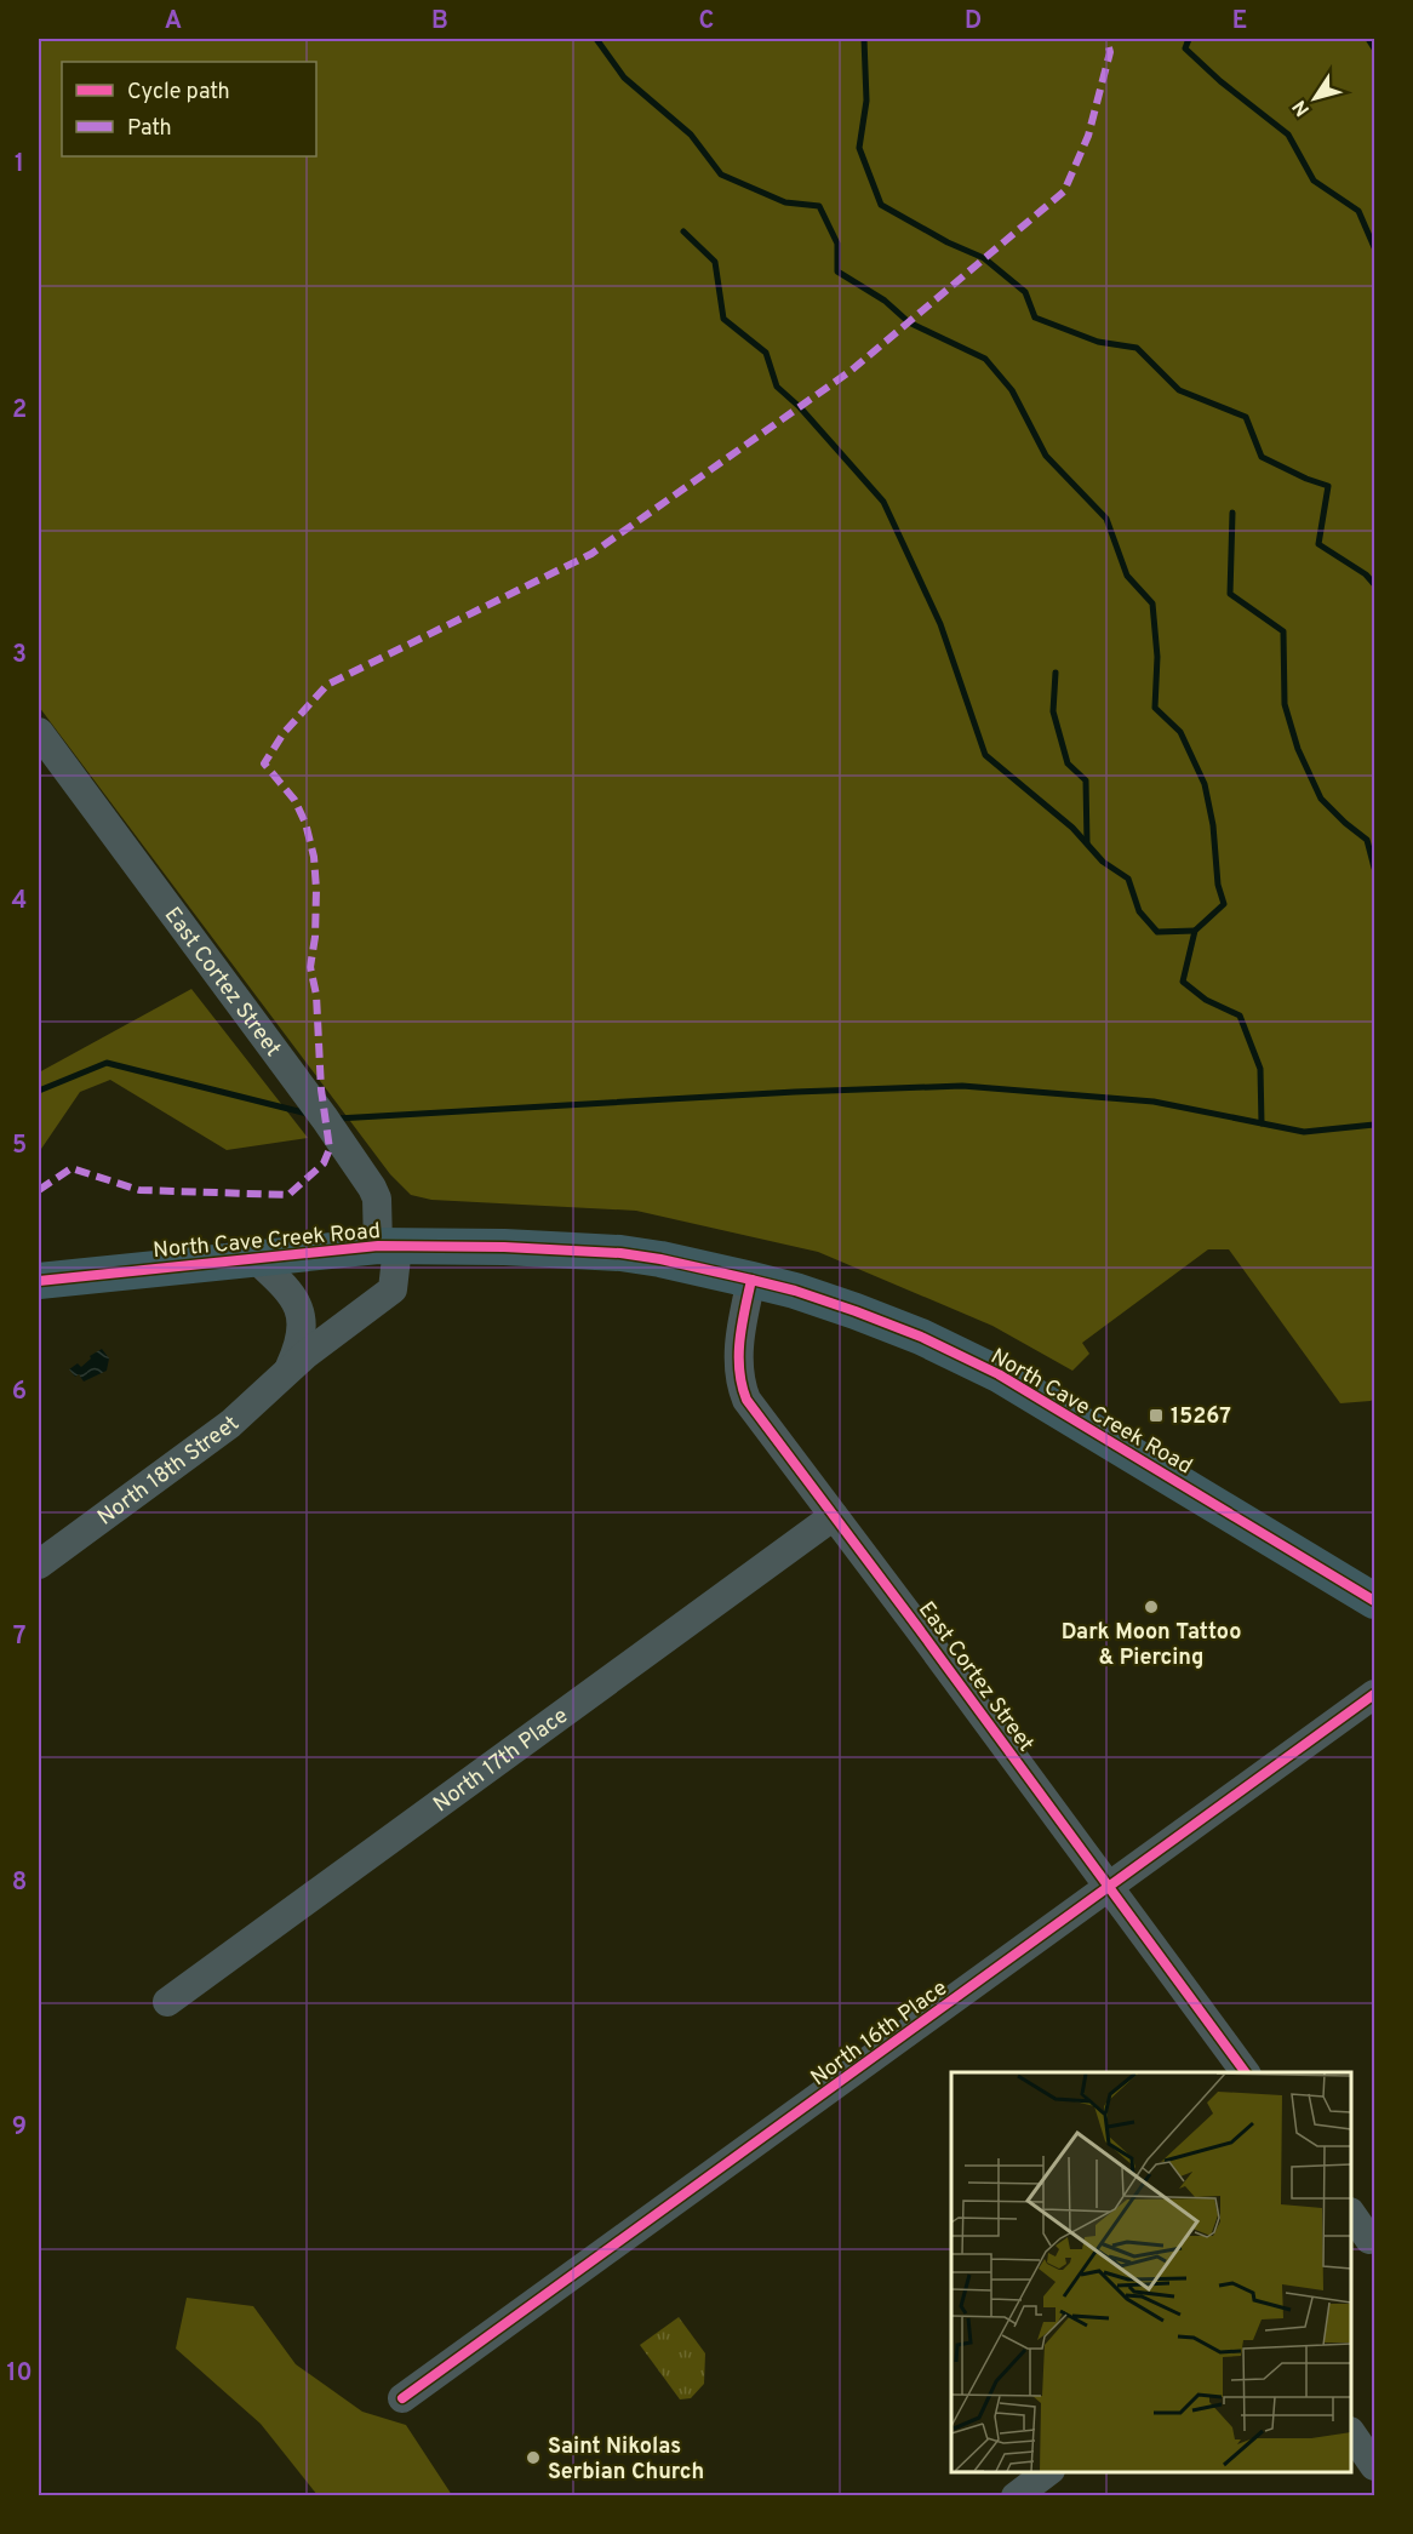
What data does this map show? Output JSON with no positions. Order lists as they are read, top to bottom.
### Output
{
  "streets": {
    "main road": ["North Cave Creek Road"],
    "street": [
      "East Cortez Street",
      "North 18th Street",
      "North 17th Place",
      "North 16th Place"
    ]
  },
  "crossings": [
    ["East Cortez Street", "North Cave Creek Road"],
    ["East Cortez Street", "North 18th Street"],
    ["East Cortez Street", "North 17th Place"],
    ["East Cortez Street", "North 16th Place"],
    ["North Cave Creek Road", "North 18th Street"]
  ],
  "places": {
    "transit": ["15267"],
    "other": ["Dark Moon Tattoo & Piercing", "Saint Nikolas Serbian Church"]
  },
  "legend": ["Cycle path", "Path"],
  "north": "bottom left",
  "grid": {
    "columns": [
      "A",
      "B",
      "C",
      "D",
      "E"
    ],
    "rows": [
      "1",
      "2",
      "3",
      "4",
      "5",
      "6",
      "7",
      "8",
      "9",
      "10"
    ]
  }
}
